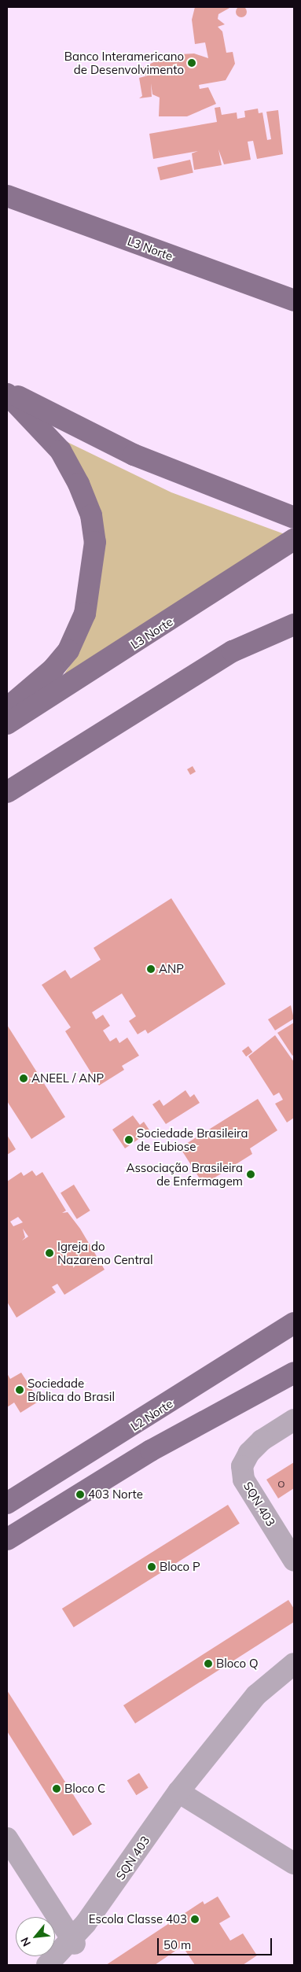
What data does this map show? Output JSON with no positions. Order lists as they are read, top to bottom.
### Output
{
  "streets": {
    "main road": ["L3 Norte", "L2 Norte"],
    "street": ["SQN 403"]
  },
  "places": [
    "Banco Interamericano de Desenvolvimento",
    "ANP",
    "ANEEL / ANP",
    "Sociedade Brasileira de Eubiose",
    "Associação Brasileira de Enfermagem",
    "Igreja do Nazareno Central",
    "Sociedade Bíblica do Brasil",
    "403 Norte",
    "Bloco P",
    "Bloco Q",
    "Bloco C",
    "Escola Classe 403"
  ],
  "house_numbers": ["O"],
  "scale_bar": "50 m",
  "north": "bottom left"
}
